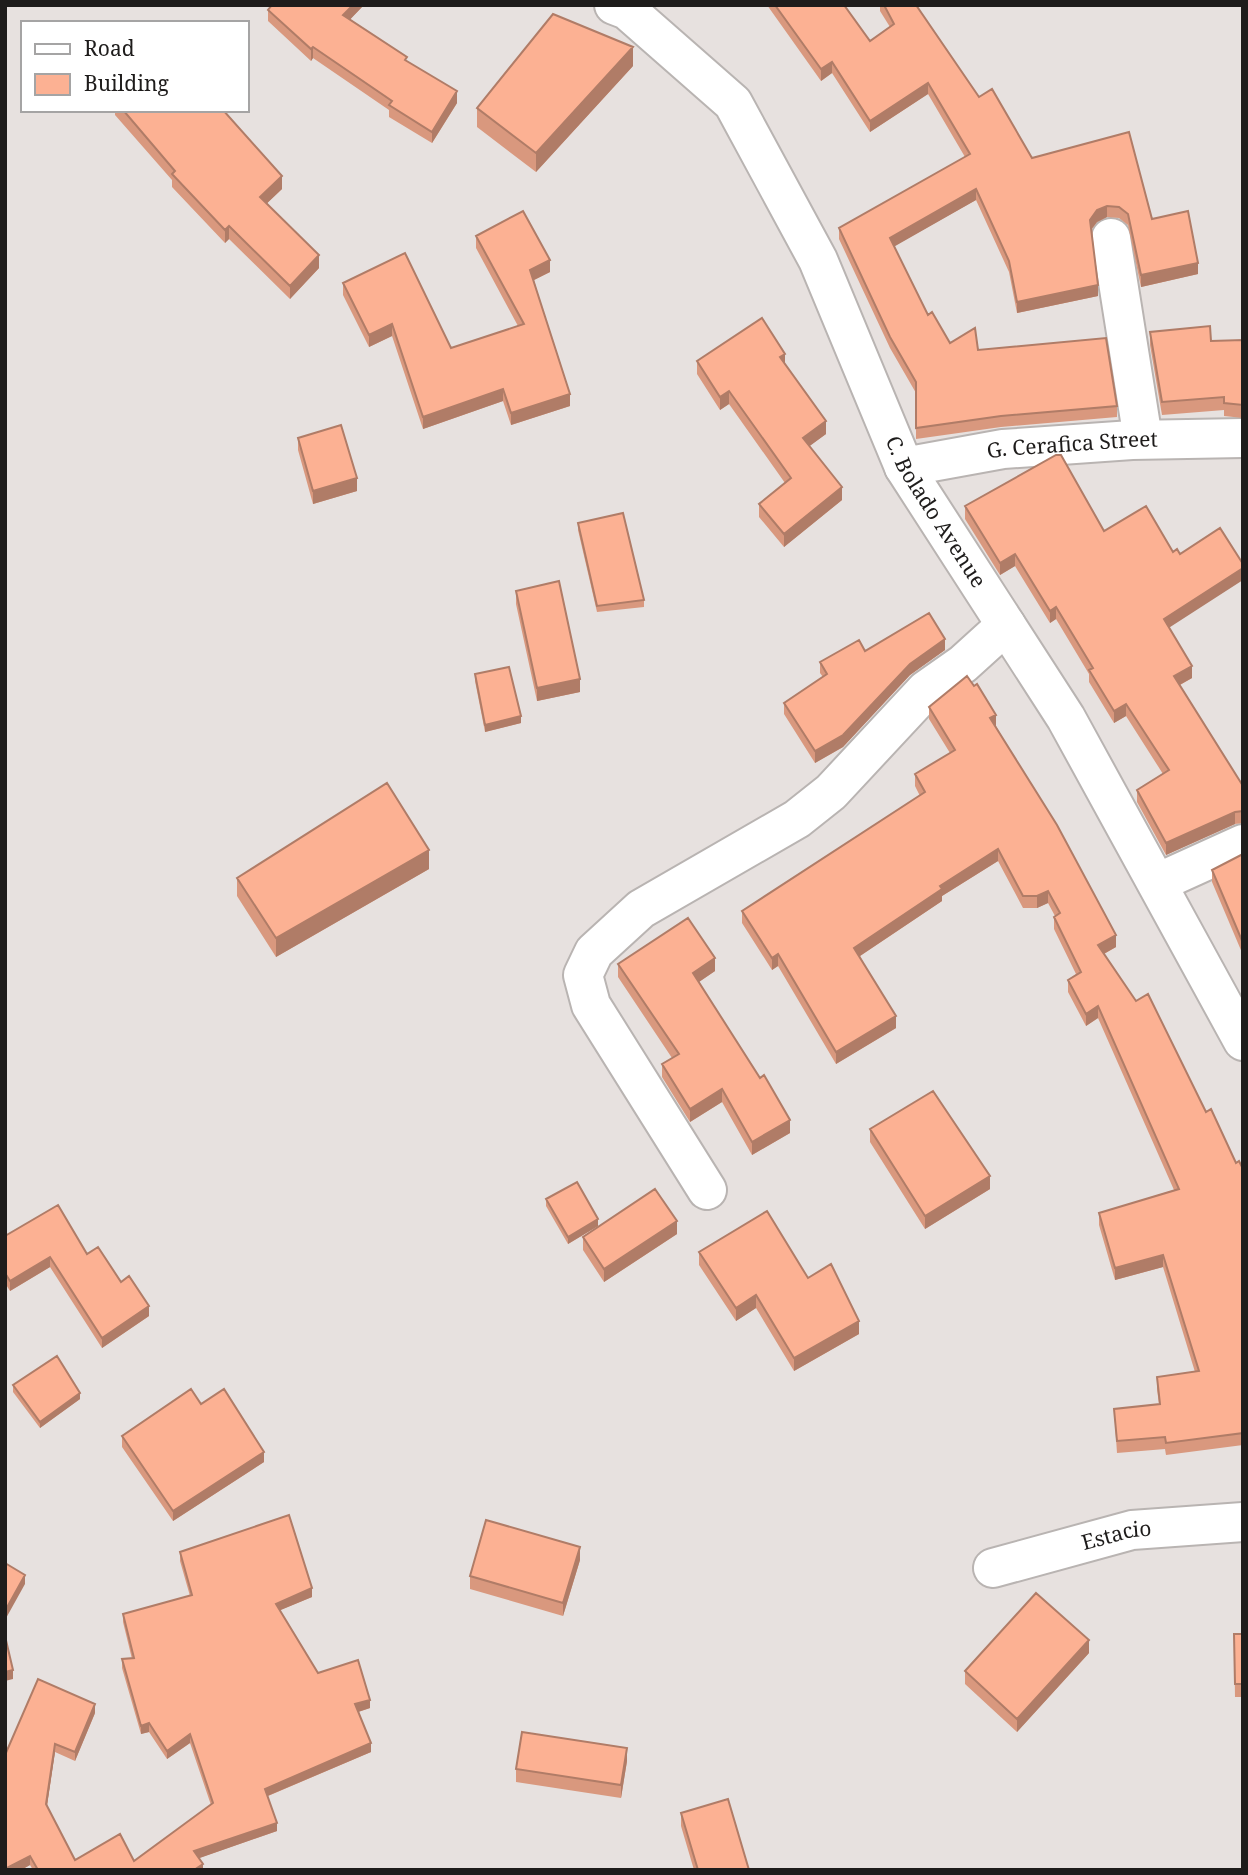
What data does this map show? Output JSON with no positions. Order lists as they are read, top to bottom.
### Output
{
  "streets": {
    "street": ["G. Cerafica Street", "C. Bolado Avenue", "Estacio"]
  },
  "crossings": [
    ["G. Cerafica Street", "C. Bolado Avenue"]
  ],
  "legend": ["Road", "Building"]
}
